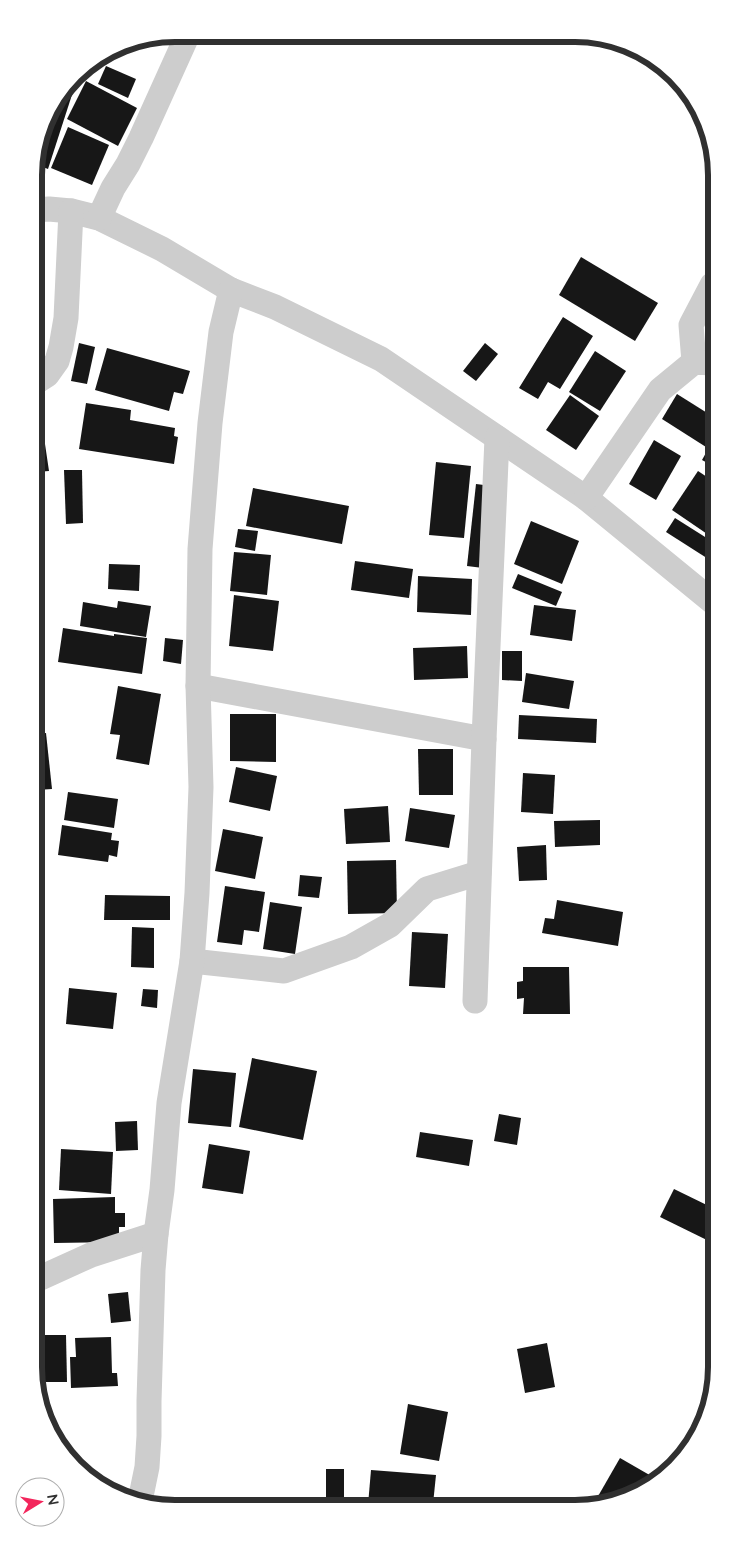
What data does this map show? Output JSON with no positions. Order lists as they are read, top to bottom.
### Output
{
  "north": "right"
}
